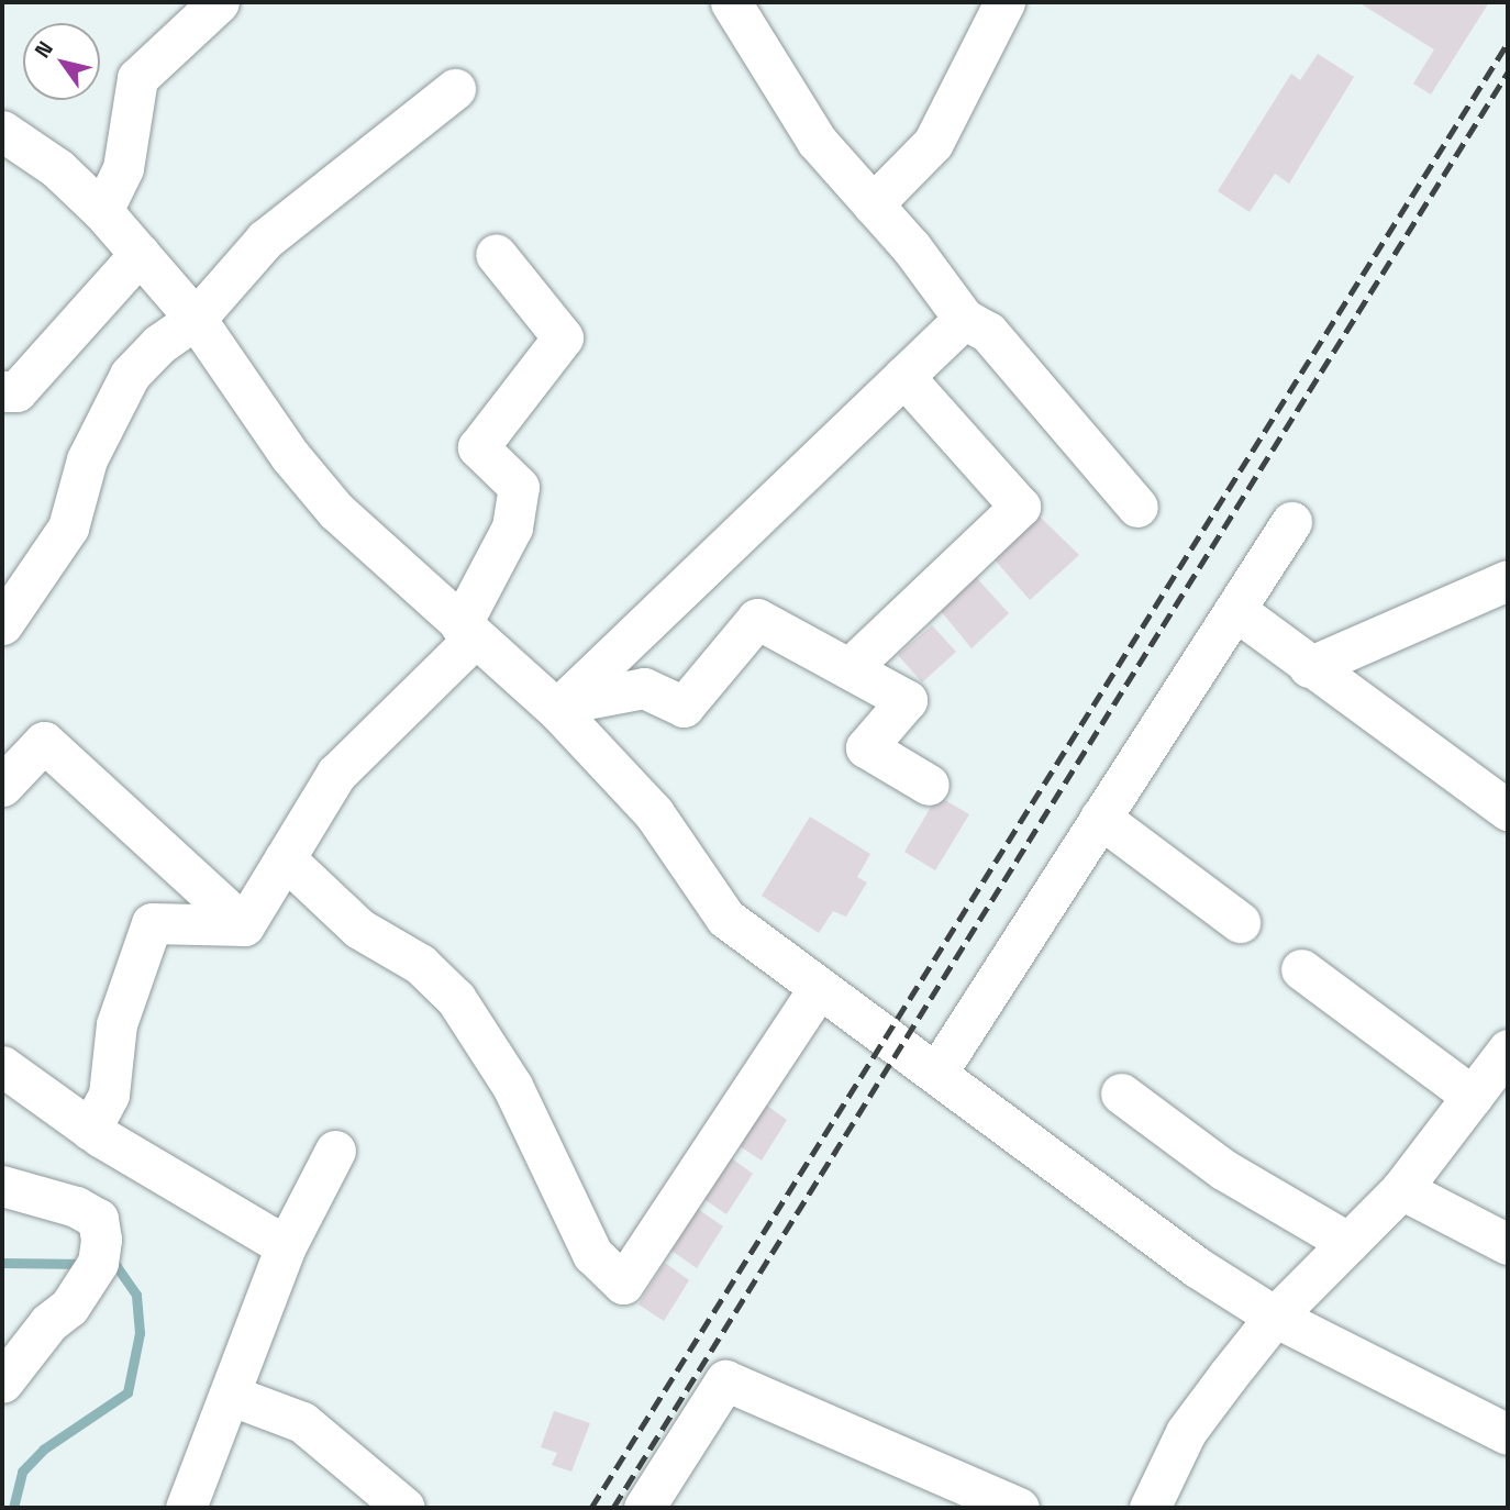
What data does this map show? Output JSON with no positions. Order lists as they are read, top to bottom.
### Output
{
  "north": "top left"
}
